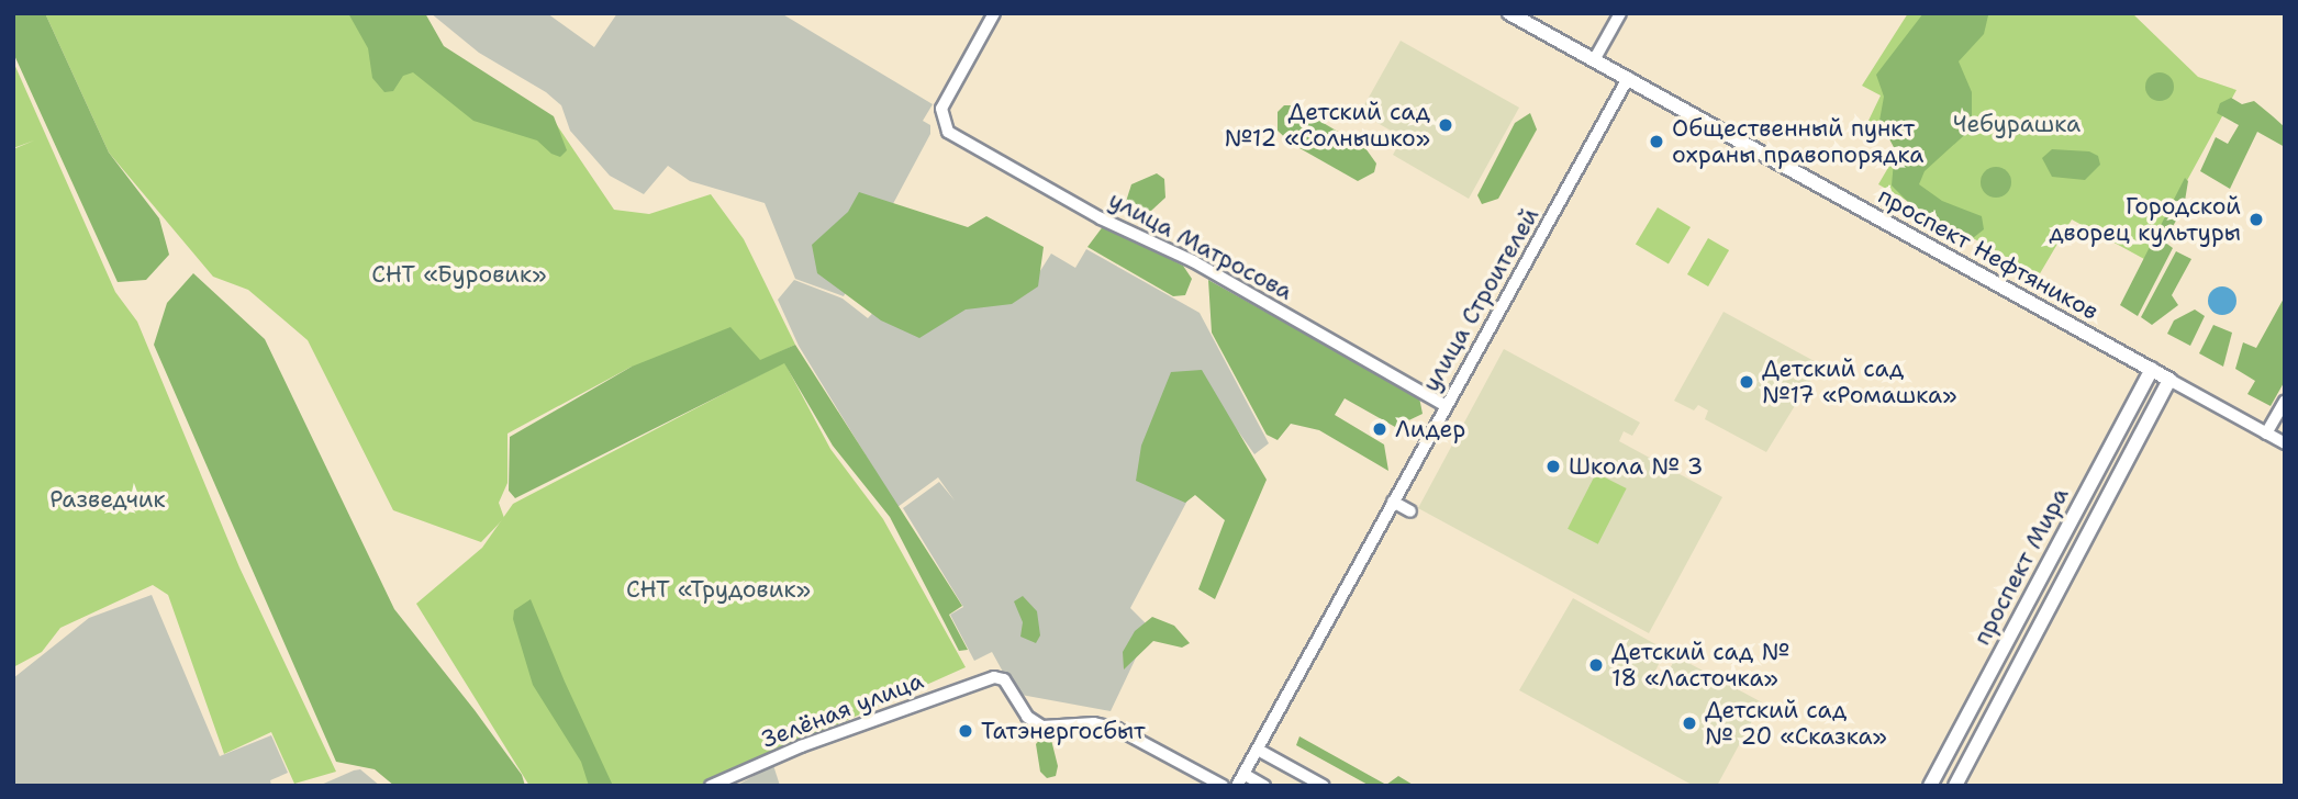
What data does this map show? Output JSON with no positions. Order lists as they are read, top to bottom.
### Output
{
  "streets": {
    "main road": ["проспект Нефтяников", "проспект Мира"],
    "street": ["улица Матросова", "улица Строителей", "Зелёная улица"]
  },
  "crossings": [
    ["улица Матросова", "улица Строителей"],
    ["проспект Нефтяников", "улица Строителей"],
    ["проспект Нефтяников", "проспект Мира"]
  ],
  "parks": [
    "Чебурашка",
    "СНТ «Буровик»",
    "Разведчик",
    "СНТ «Трудовик»"
  ],
  "places": [
    "Детский сад №12 «Солнышко»",
    "Общественный пункт охраны правопорядка",
    "Городской дворец культуры",
    "Детский сад №17 «Ромашка»",
    "Лидер",
    "Школа № 3",
    "Детский сад № 18 «Ласточка»",
    "Детский сад № 20 «Сказка»",
    "Татэнергосбыт"
  ]
}
